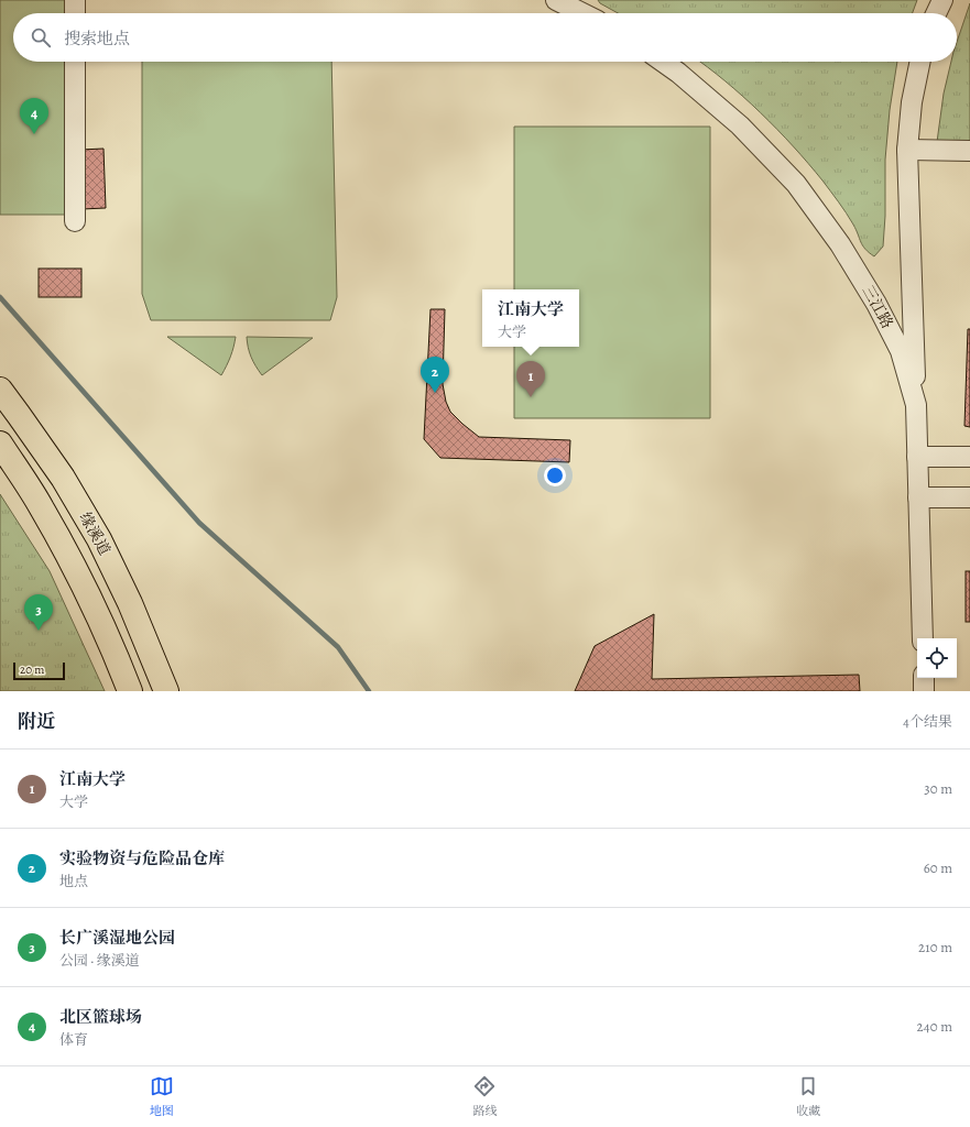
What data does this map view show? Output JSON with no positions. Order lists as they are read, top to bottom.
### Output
{
  "streets": {
    "main road": ["缘溪道"],
    "street": ["三江路"]
  },
  "scale_bar": "20 m",
  "page": {
    "search": "搜索地点",
    "pins": [
      "4",
      "2",
      "1",
      "3"
    ],
    "popup": ["江南大学", "大学"],
    "scale": "20 m",
    "heading": ["附近", "4个结果"],
    "list": [
      {
        "mark": "1",
        "name": "江南大学",
        "note": "大学",
        "value": "30 m"
      },
      {
        "mark": "2",
        "name": "实验物资与危险品仓库",
        "note": "地点",
        "value": "60 m"
      },
      {
        "mark": "3",
        "name": "长广溪湿地公园",
        "note": "公园 · 缘溪道",
        "value": "210 m"
      },
      {
        "mark": "4",
        "name": "北区篮球场",
        "note": "体育",
        "value": "240 m"
      }
    ],
    "nav": ["地图", "路线", "收藏"]
  }
}
